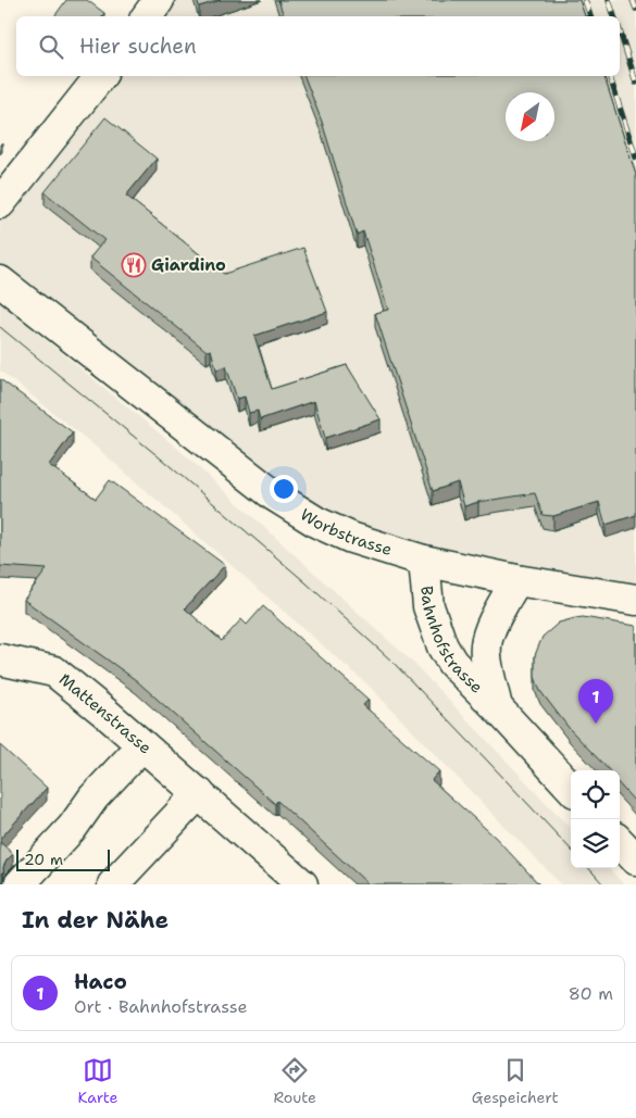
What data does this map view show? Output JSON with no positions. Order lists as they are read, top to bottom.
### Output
{
  "streets": {
    "street": ["Worbstrasse", "Bahnhofstrasse", "Mattenstrasse"]
  },
  "crossings": [
    ["Worbstrasse", "Bahnhofstrasse"]
  ],
  "places": {
    "restaurant": ["Giardino"]
  },
  "scale_bar": "20 m",
  "north": "bottom left",
  "page": {
    "search": "Hier suchen",
    "pins": "1",
    "scale": "20 m",
    "heading": "In der Nähe",
    "list": [
      {
        "mark": "1",
        "name": "Haco",
        "note": "Ort · Bahnhofstrasse",
        "value": "80 m"
      }
    ],
    "nav": ["Karte", "Route", "Gespeichert"]
  }
}
